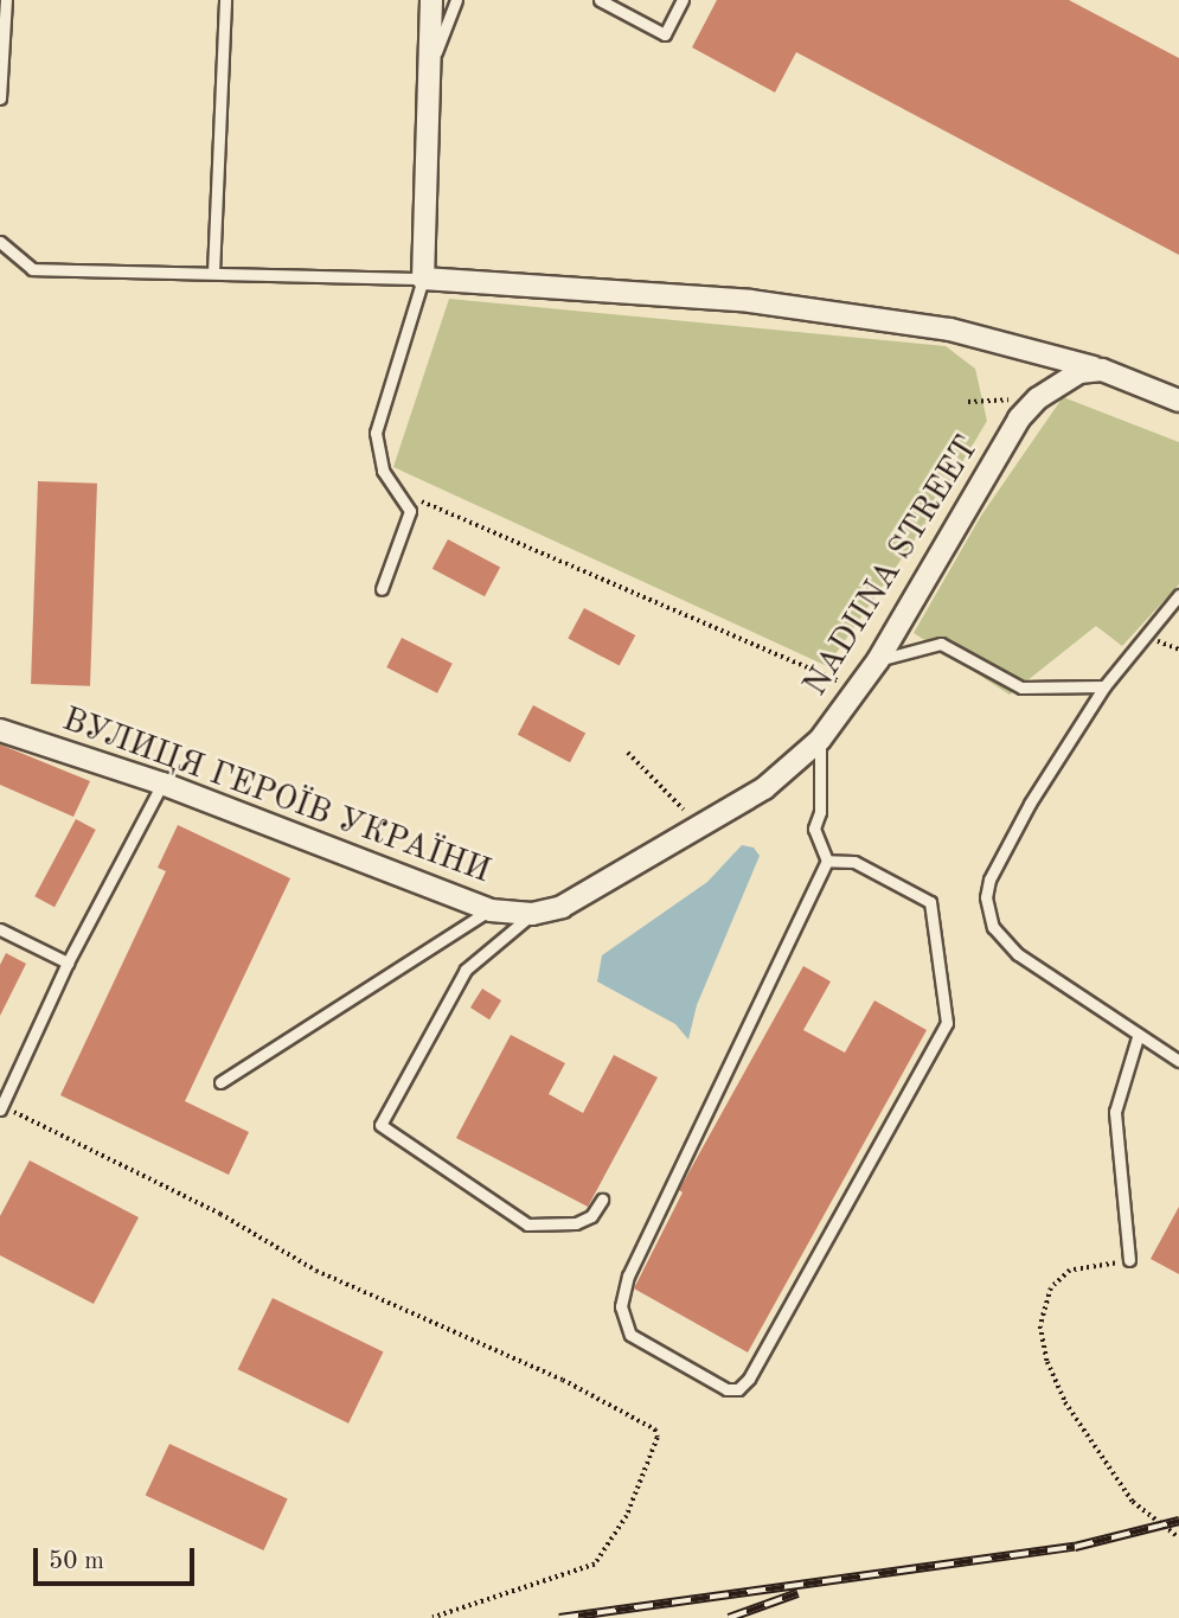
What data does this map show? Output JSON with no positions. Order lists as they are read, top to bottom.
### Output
{
  "streets": {
    "street": ["NADIINA STREET", "ВУЛИЦЯ ГЕРОЇВ УКРАЇНИ"]
  },
  "crossings": [
    ["NADIINA STREET", "ВУЛИЦЯ ГЕРОЇВ УКРАЇНИ"]
  ],
  "scale_bar": "50 m"
}
